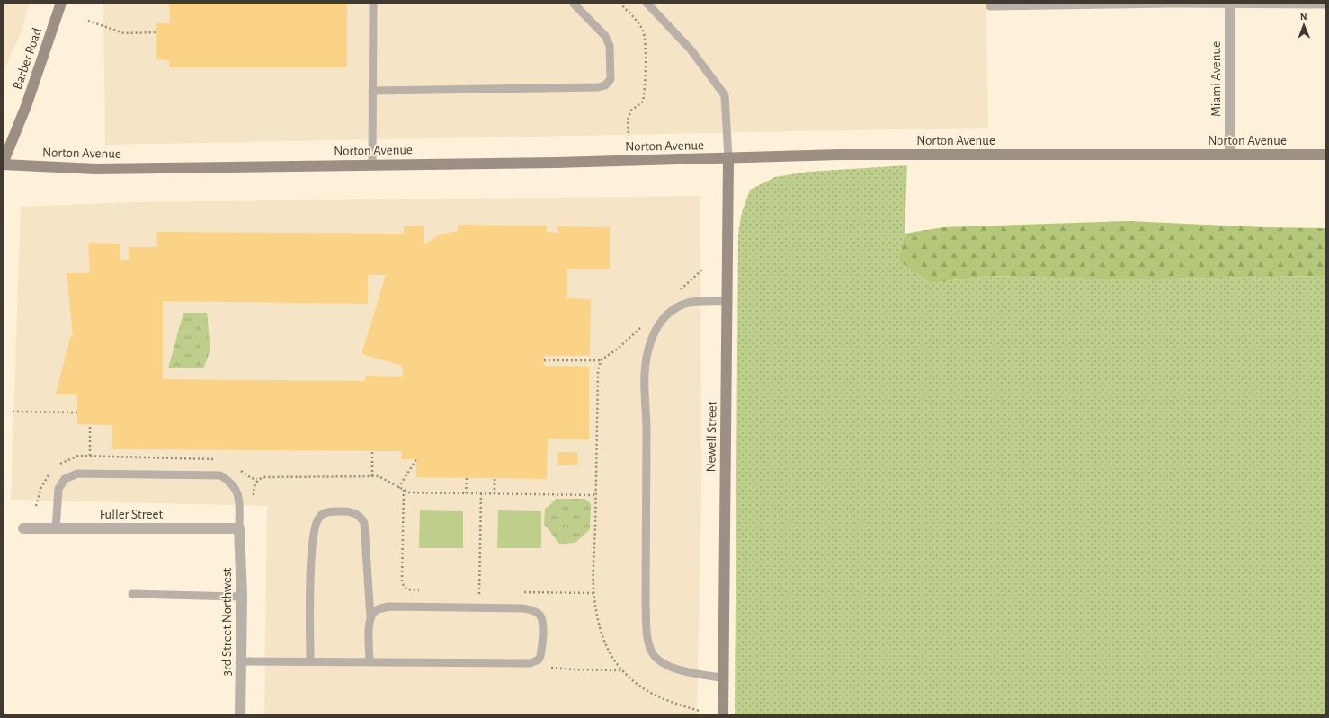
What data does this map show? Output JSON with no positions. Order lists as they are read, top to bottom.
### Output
{
  "streets": {
    "main road": ["Barber Road", "Norton Avenue", "Newell Street"],
    "street": ["Miami Avenue", "Fuller Street", "3rd Street Northwest"]
  },
  "crossings": [
    ["Barber Road", "Norton Avenue"],
    ["Miami Avenue", "Norton Avenue"],
    ["Norton Avenue", "Newell Street"],
    ["Fuller Street", "3rd Street Northwest"]
  ],
  "north": "top"
}
